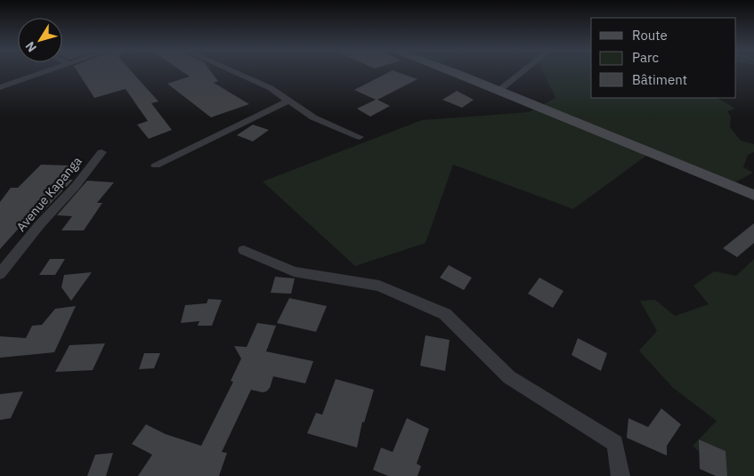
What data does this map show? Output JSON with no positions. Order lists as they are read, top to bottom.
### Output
{
  "streets": {
    "street": ["Avenue Kapanga"]
  },
  "legend": ["Route", "Parc", "Bâtiment"],
  "north": "bottom left"
}
